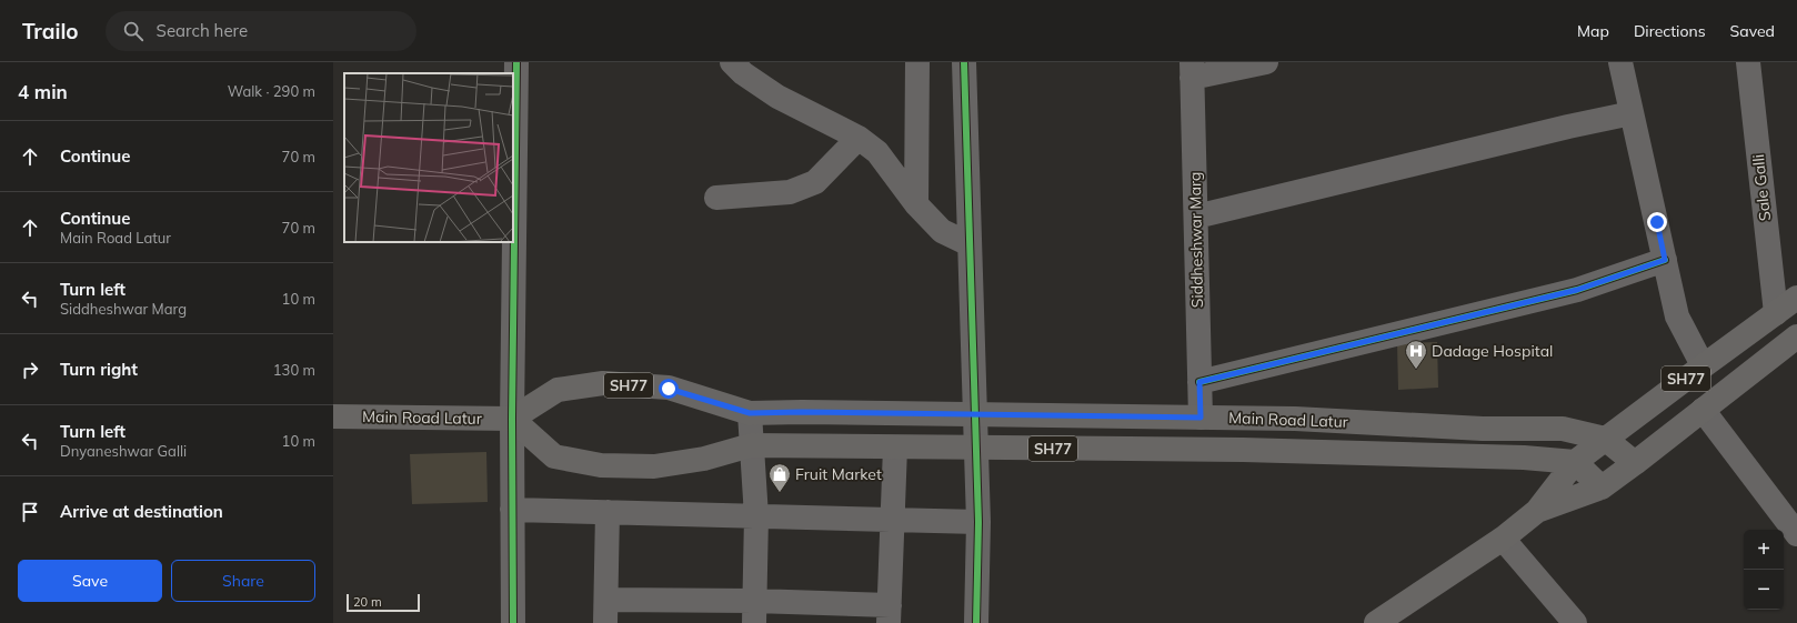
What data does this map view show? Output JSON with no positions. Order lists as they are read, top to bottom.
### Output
{
  "streets": {
    "main road": ["SH77", "Main Road Latur"],
    "street": ["Sale Galli", "Siddheshwar Marg"]
  },
  "crossings": [
    ["Sale Galli", "SH77"],
    ["Siddheshwar Marg", "Main Road Latur"],
    ["SH77", "Main Road Latur"]
  ],
  "places": {
    "hospital": ["Dadage Hospital"],
    "shop": ["Fruit Market"]
  },
  "scale_bar": "20 m",
  "page": {
    "header": "Trailo",
    "search": "Search here",
    "nav": ["Map", "Directions", "Saved"],
    "heading": ["4 min", "Walk · 290 m"],
    "list": [
      ["Continue", "70 m"],
      ["Continue", "Main Road Latur", "70 m"],
      ["Turn left", "Siddheshwar Marg", "10 m"],
      ["Turn right", "130 m"],
      ["Turn left", "Dnyaneshwar Galli", "10 m"],
      "Arrive at destination"
    ],
    "map_buttons": ["+", "−"],
    "buttons": ["Save", "Share"],
    "scale": "20 m"
  }
}
